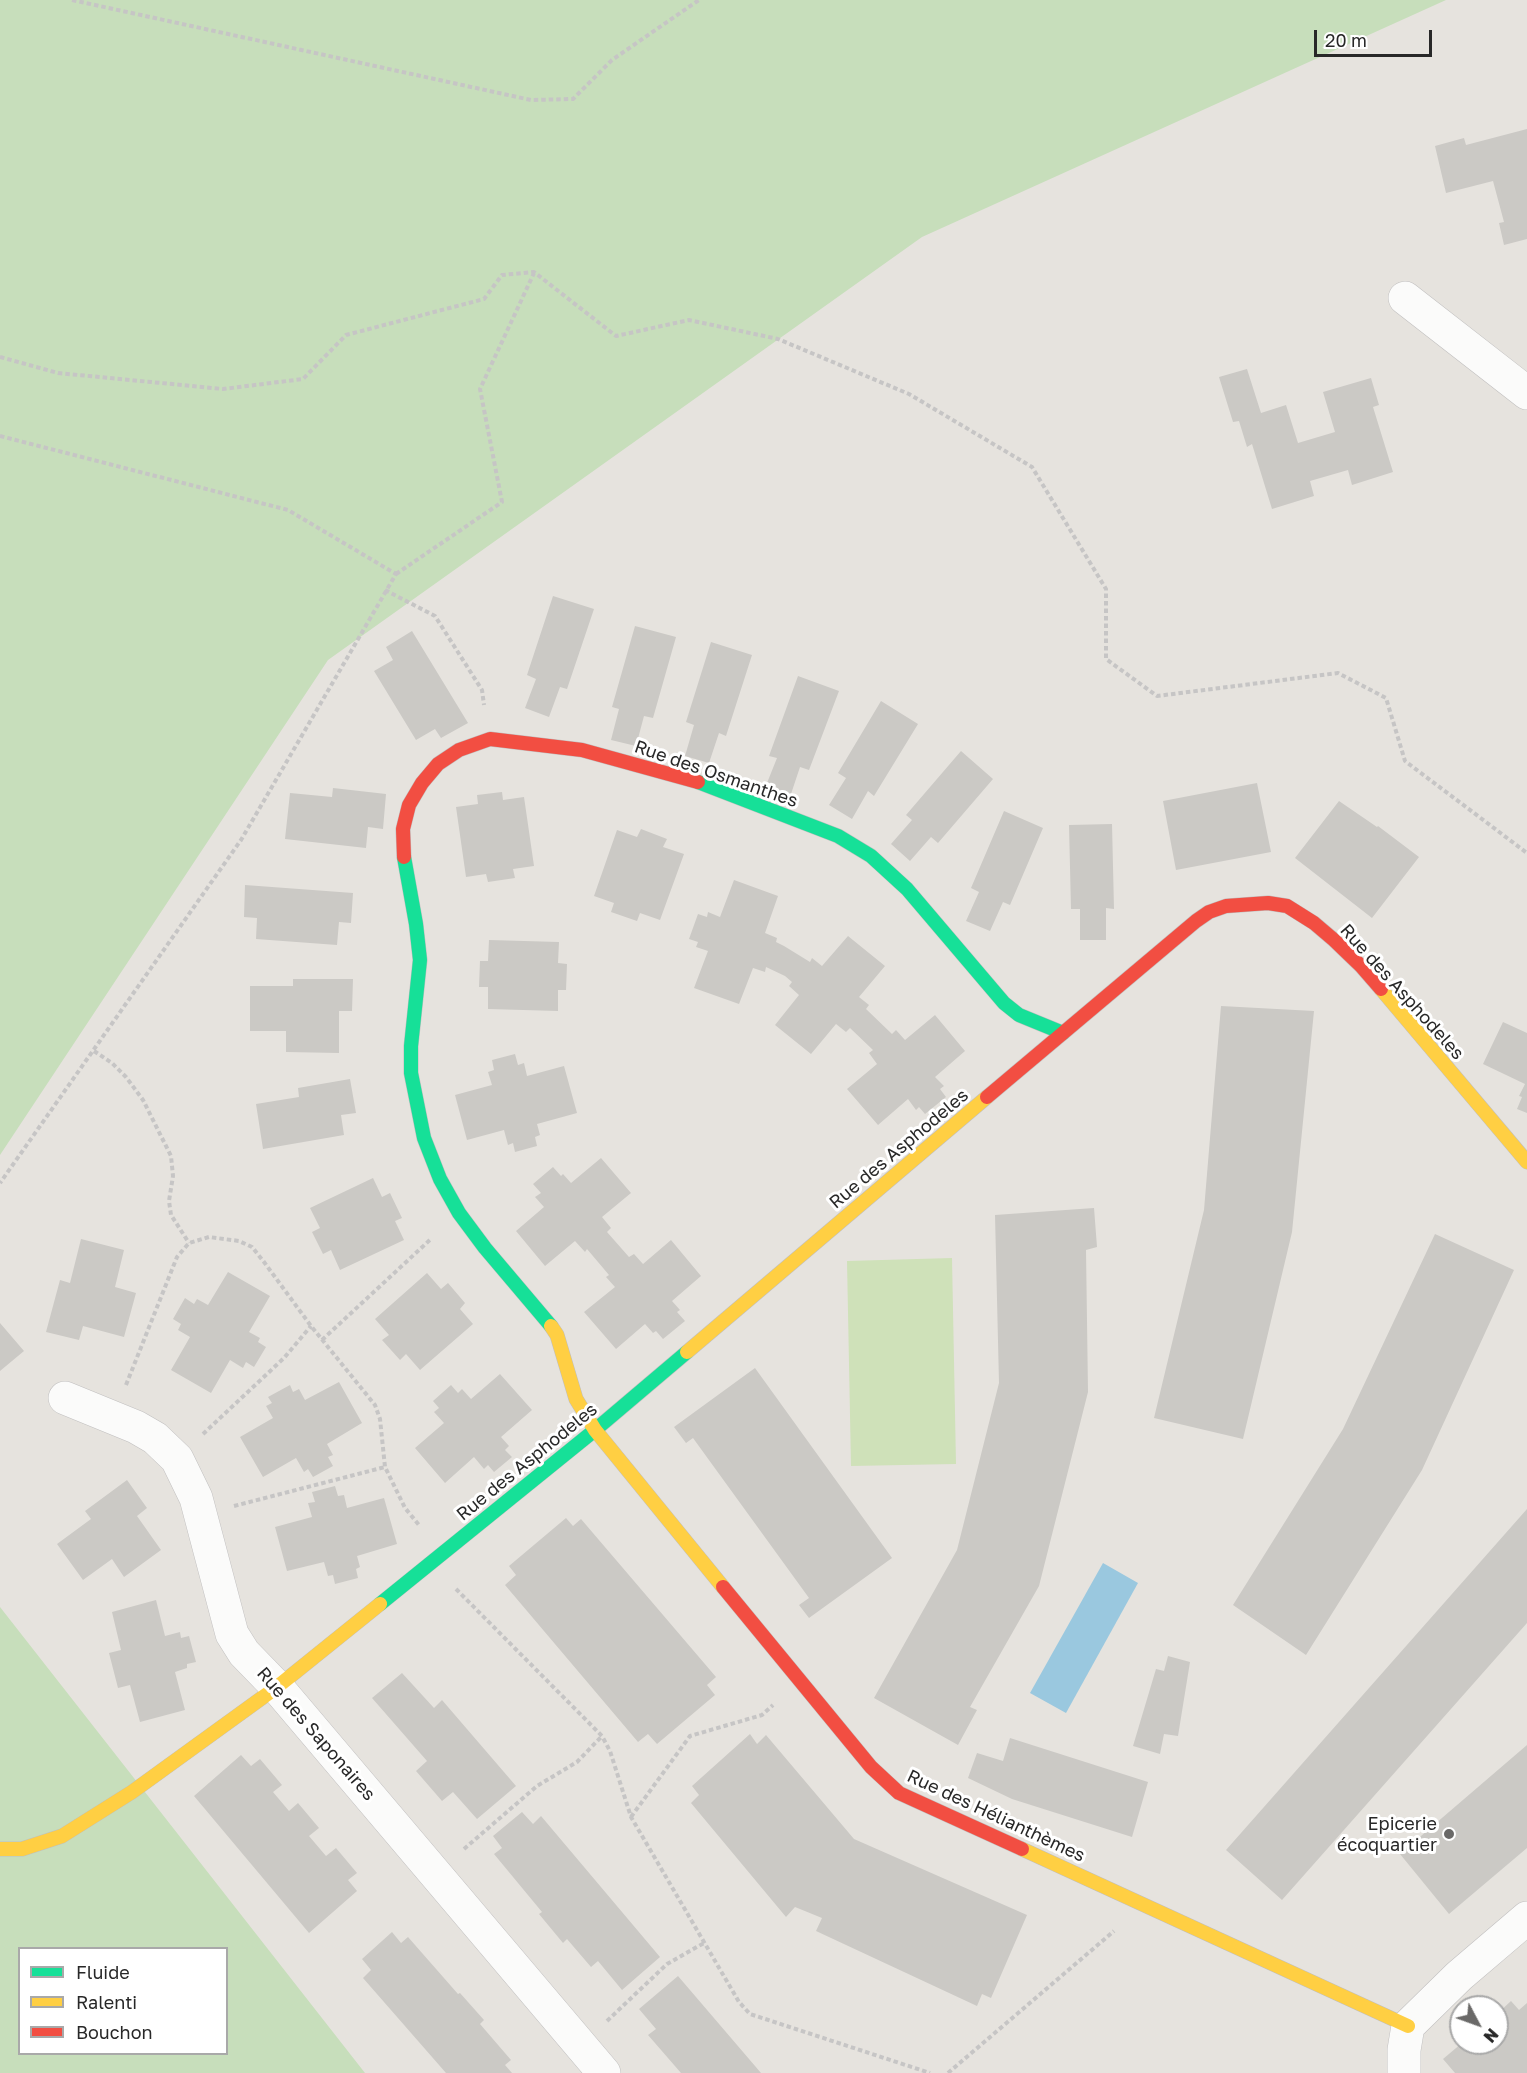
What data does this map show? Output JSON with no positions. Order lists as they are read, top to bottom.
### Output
{
  "streets": {
    "street": [
      "Rue des Osmanthes",
      "Rue des Asphodeles",
      "Rue des Saponaires",
      "Rue des Hélianthèmes"
    ]
  },
  "crossings": [
    ["Rue des Osmanthes", "Rue des Asphodeles"],
    ["Rue des Osmanthes", "Rue des Hélianthèmes"],
    ["Rue des Asphodeles", "Rue des Saponaires"],
    ["Rue des Asphodeles", "Rue des Hélianthèmes"]
  ],
  "places": ["Epicerie écoquartier"],
  "legend": ["Fluide", "Ralenti", "Bouchon"],
  "scale_bar": "20 m",
  "north": "bottom right"
}
